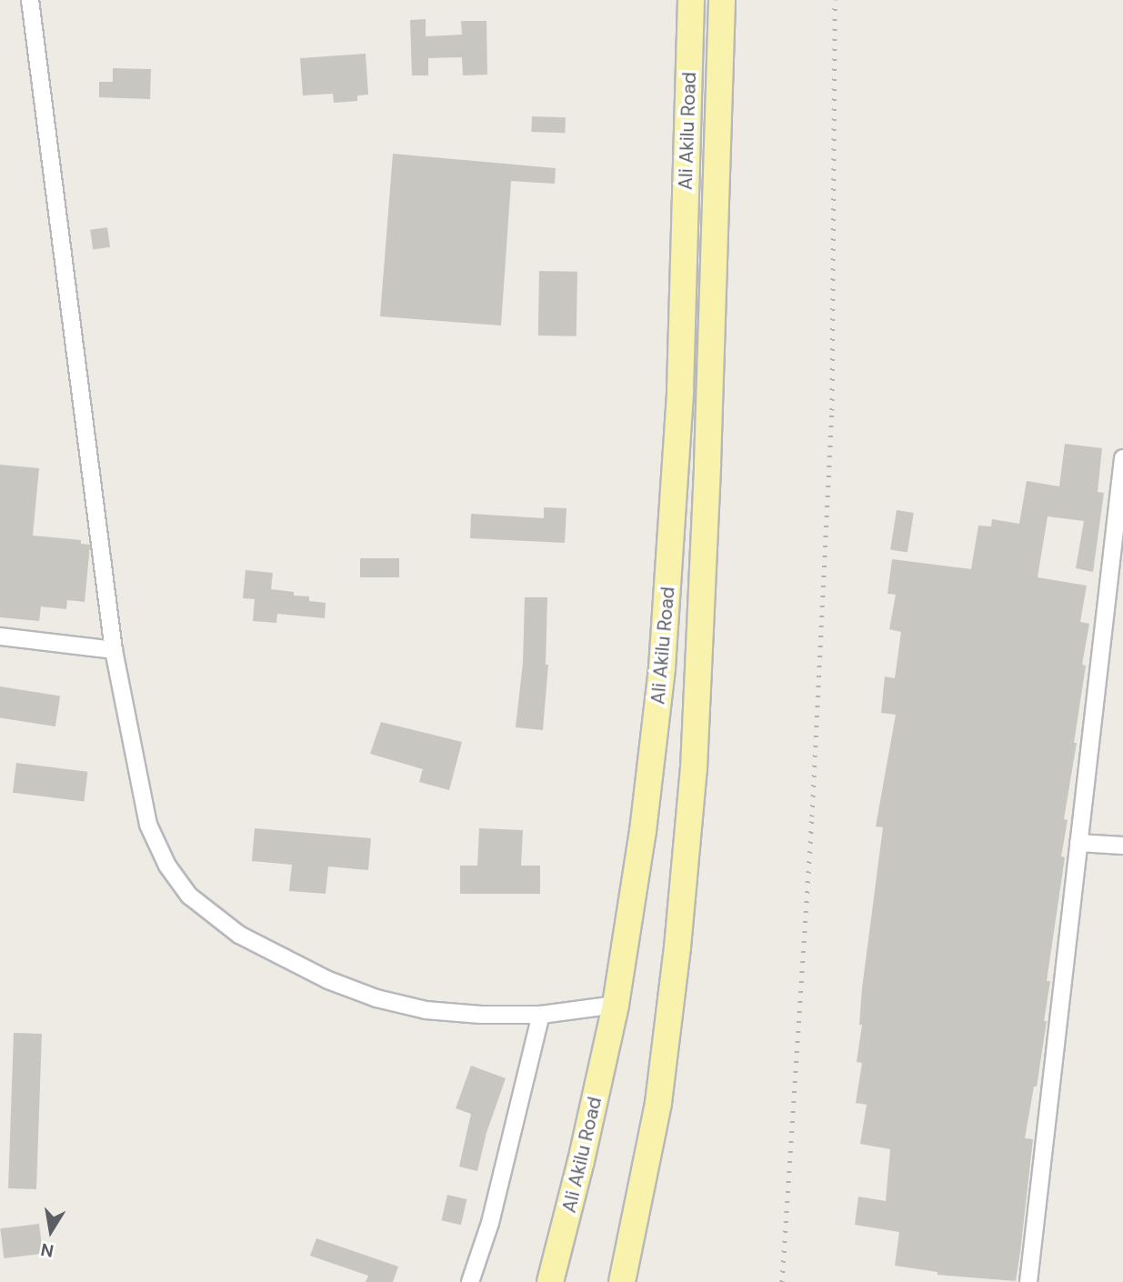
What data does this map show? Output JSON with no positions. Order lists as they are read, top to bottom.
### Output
{
  "streets": {
    "main road": ["Ali Akilu Road"]
  },
  "north": "bottom"
}
